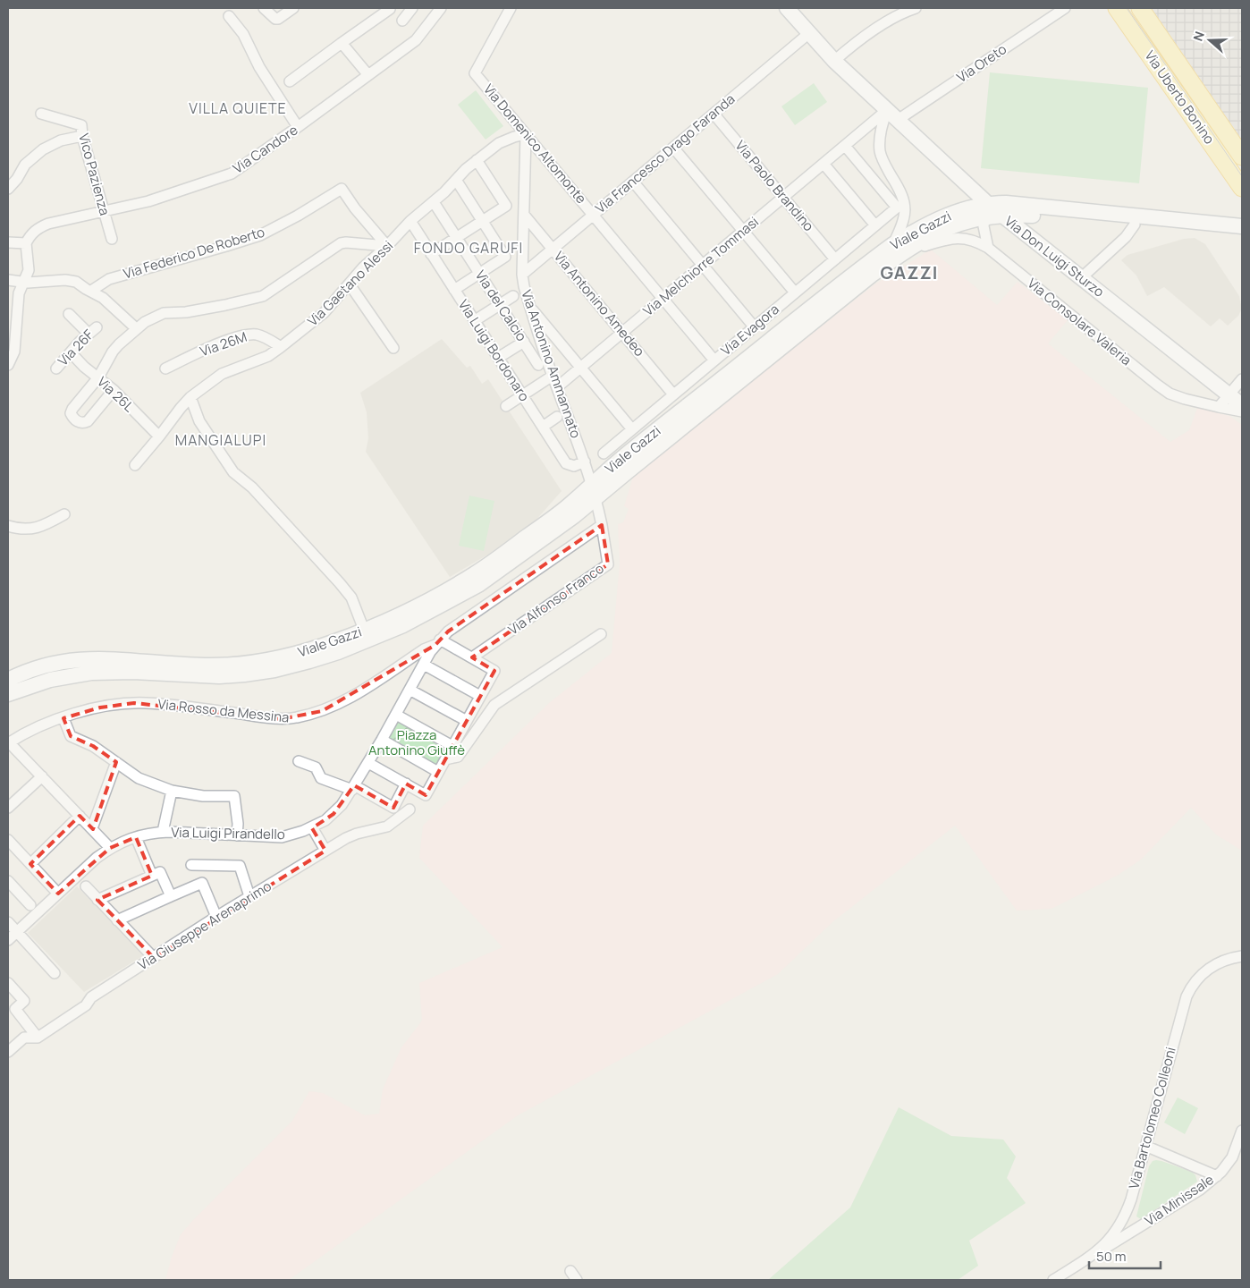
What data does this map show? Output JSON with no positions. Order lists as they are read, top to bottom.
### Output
{
  "streets": {
    "main road": ["Via Uberto Bonino", "Viale Gazzi", "Via Don Luigi Sturzo"],
    "street": [
      "Via Oreto",
      "Via Domenico Altomonte",
      "Via Candore",
      "Via Francesco Drago Faranda",
      "Vico Pazienza",
      "Via Paolo Brandino",
      "Via Federico De Roberto",
      "Via Melchiorre Tommasi",
      "Via Gaetano Alessi",
      "Via Antonino Amedeo",
      "Via del Calcio",
      "Via Consolare Valeria",
      "Via Evagora",
      "Via 26M",
      "Via 26F",
      "Via Luigi Bordonaro",
      "Via Antonino Ammannato",
      "Via 26L",
      "Via Alfonso Franco",
      "Via Rosso da Messina",
      "Via Luigi Pirandello",
      "Via Giuseppe Arenaprimo",
      "Via Bartolomeo Colleoni",
      "Via Minissale"
    ]
  },
  "crossings": [
    ["Via Oreto", "Via Melchiorre Tommasi"],
    ["Via Oreto", "Via Evagora"],
    ["Via Domenico Altomonte", "Via Francesco Drago Faranda"],
    ["Via Domenico Altomonte", "Via Melchiorre Tommasi"],
    ["Via Domenico Altomonte", "Via Gaetano Alessi"],
    ["Via Domenico Altomonte", "Via Evagora"],
    ["Via Domenico Altomonte", "Via Antonino Ammannato"],
    ["Via Candore", "Vico Pazienza"],
    ["Via Francesco Drago Faranda", "Via Paolo Brandino"],
    ["Via Francesco Drago Faranda", "Via Antonino Amedeo"],
    ["Via Francesco Drago Faranda", "Via Antonino Ammannato"],
    ["Via Paolo Brandino", "Via Melchiorre Tommasi"],
    ["Via Paolo Brandino", "Via Evagora"],
    ["Viale Gazzi", "Via Don Luigi Sturzo"],
    ["Viale Gazzi", "Via Consolare Valeria"],
    ["Viale Gazzi", "Via Antonino Ammannato"],
    ["Via Federico De Roberto", "Via Gaetano Alessi"],
    ["Via Melchiorre Tommasi", "Via Antonino Amedeo"],
    ["Via Melchiorre Tommasi", "Via Evagora"],
    ["Via Melchiorre Tommasi", "Via Antonino Ammannato"],
    ["Via Gaetano Alessi", "Via del Calcio"],
    ["Via Gaetano Alessi", "Via 26M"],
    ["Via Gaetano Alessi", "Via Luigi Bordonaro"],
    ["Via Gaetano Alessi", "Via Antonino Ammannato"],
    ["Via Gaetano Alessi", "Via 26L"],
    ["Via Antonino Amedeo", "Via Evagora"],
    ["Via Antonino Amedeo", "Via Antonino Ammannato"],
    ["Via 26F", "Via 26L"],
    ["Via Luigi Bordonaro", "Via Antonino Ammannato"],
    ["Via Alfonso Franco", "Via Rosso da Messina"],
    ["Via Rosso da Messina", "Via Luigi Pirandello"],
    ["Via Bartolomeo Colleoni", "Via Minissale"]
  ],
  "districts": [
    "VILLA QUIETE",
    "FONDO GARUFI",
    "GAZZI",
    "MANGIALUPI"
  ],
  "parks": ["Piazza Antonino Giuffè"],
  "scale_bar": "50 m",
  "north": "left"
}
